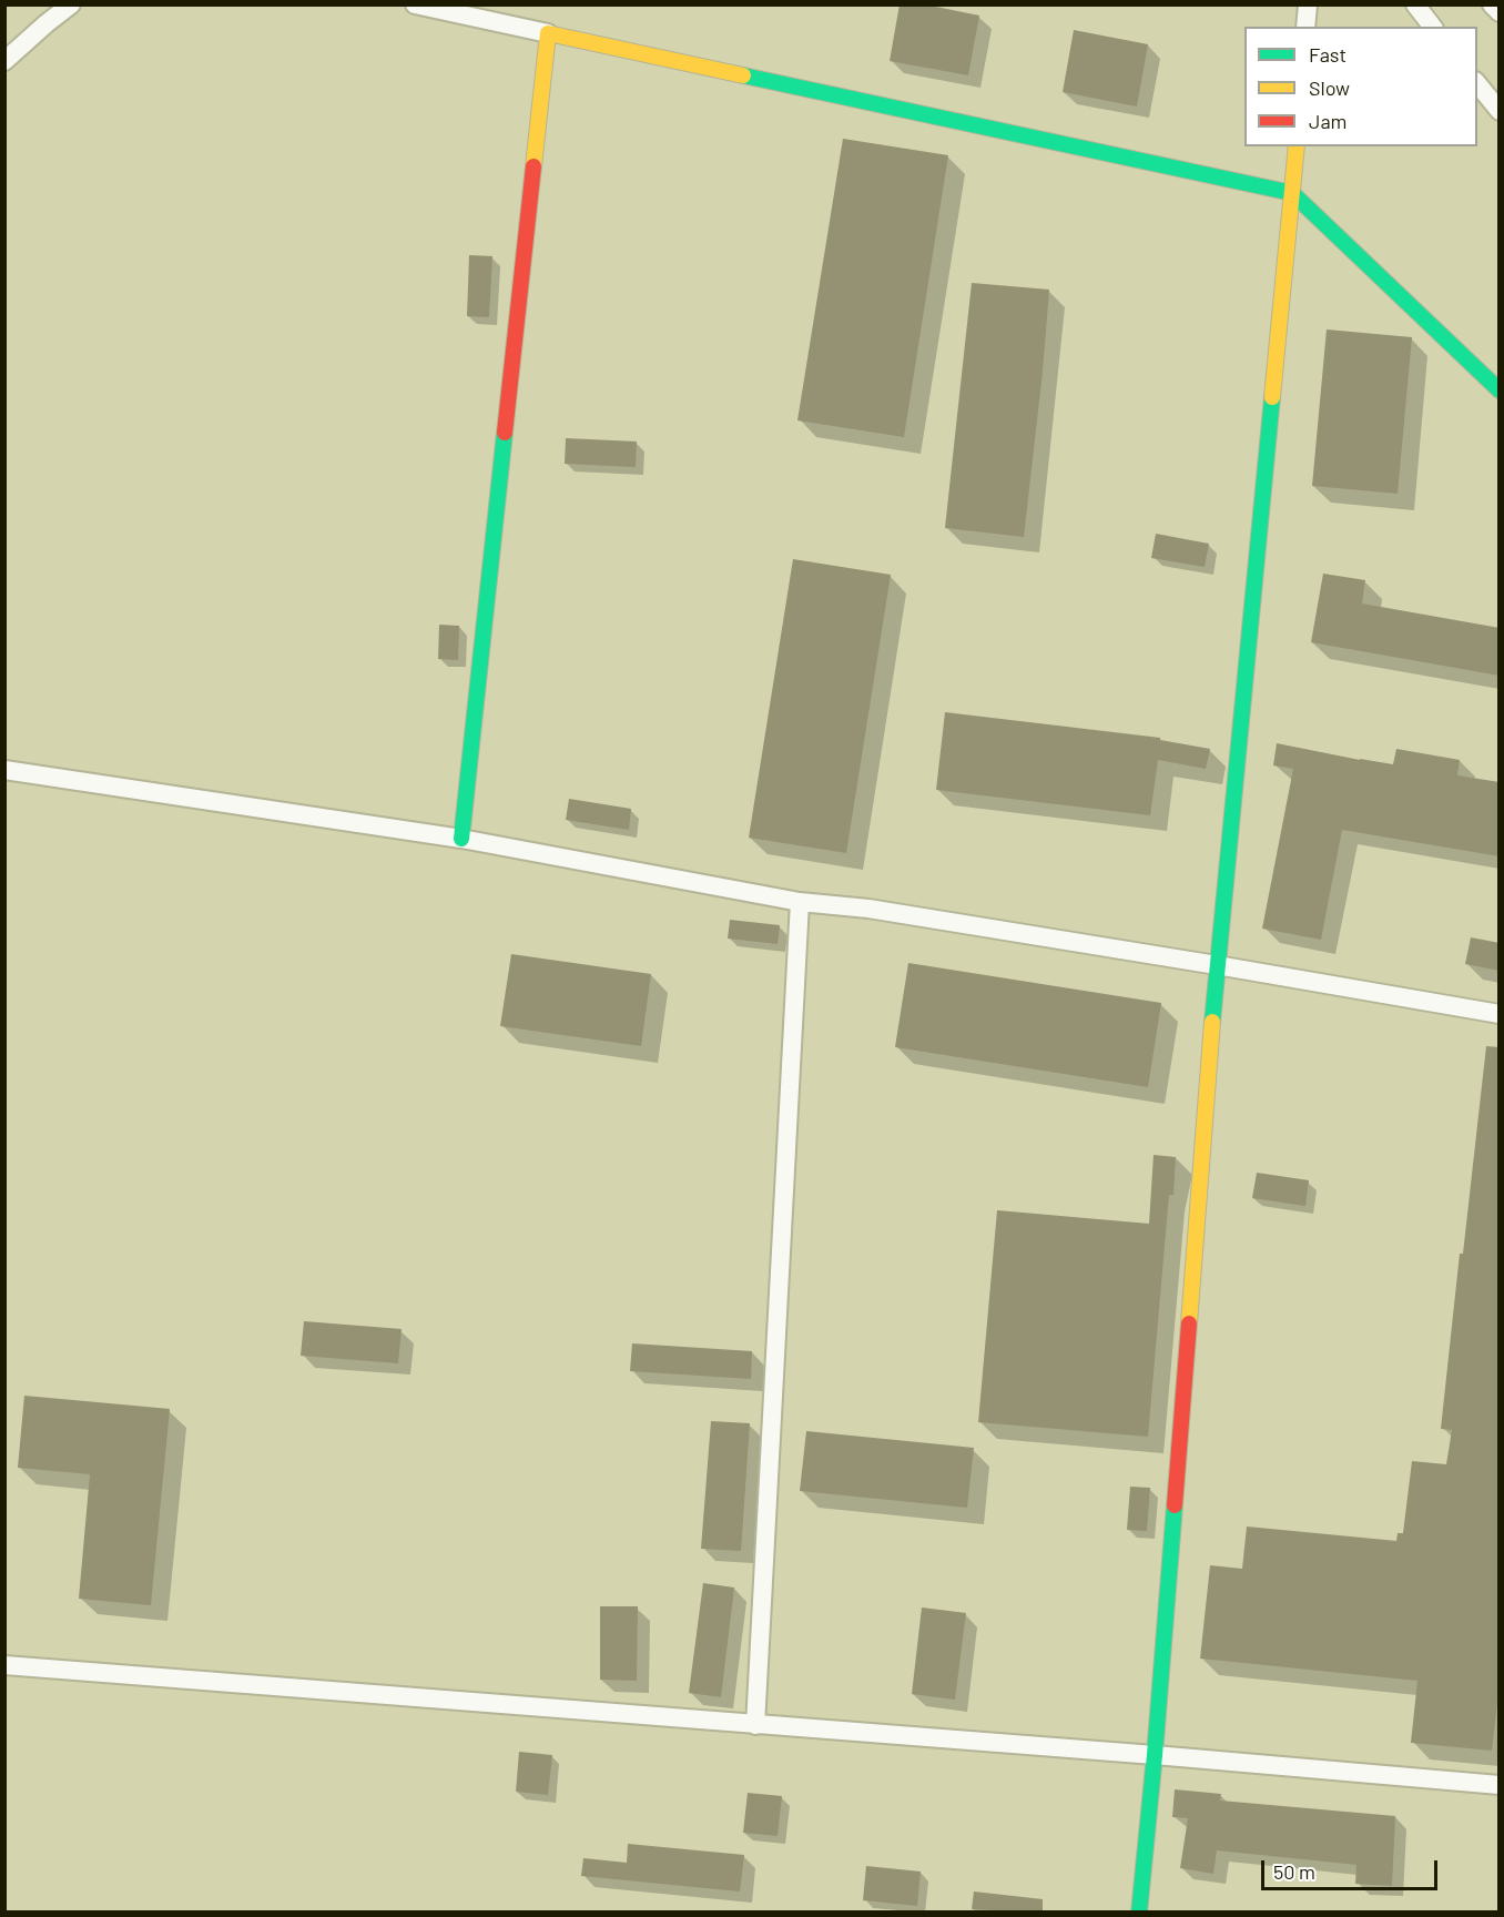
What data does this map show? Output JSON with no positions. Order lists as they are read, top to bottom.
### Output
{
  "legend": ["Fast", "Slow", "Jam"],
  "scale_bar": "50 m"
}
